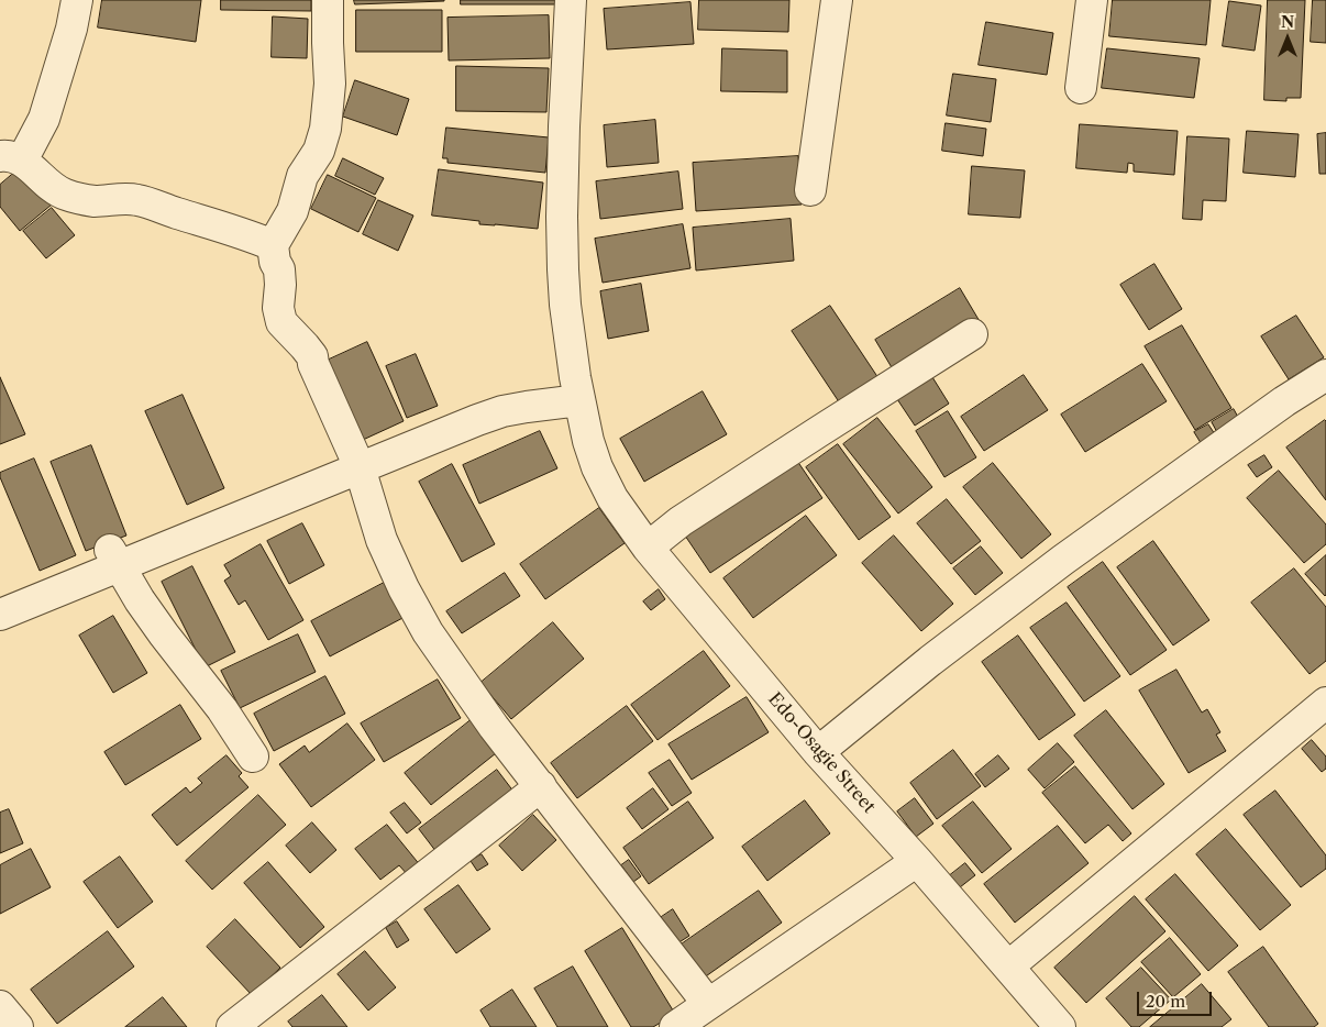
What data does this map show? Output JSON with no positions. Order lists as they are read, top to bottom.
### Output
{
  "streets": {
    "street": ["Edo-Osagie Street"]
  },
  "scale_bar": "20 m",
  "north": "top"
}
